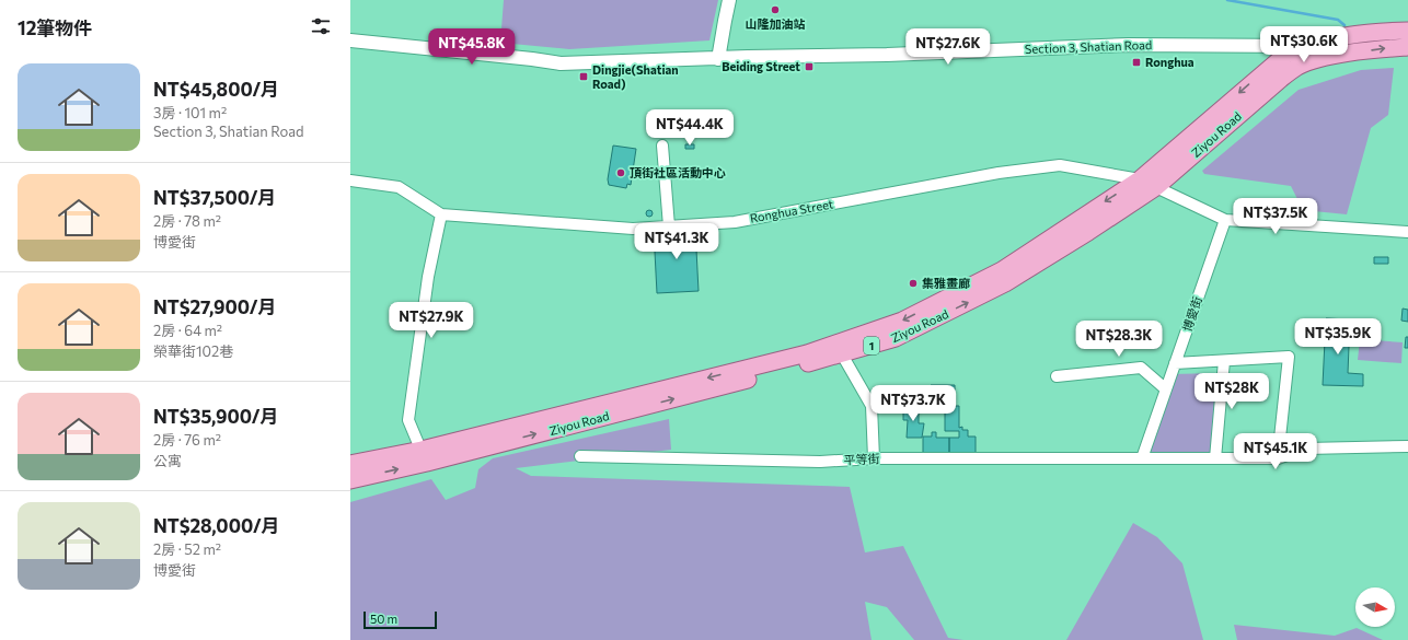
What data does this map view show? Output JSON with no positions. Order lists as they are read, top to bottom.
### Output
{
  "streets": {
    "main road": ["Section 3, Shatian Road", "Ziyou Road", "1"],
    "street": ["Ronghua Street", "博愛街", "平等街"]
  },
  "crossings": [
    ["Section 3, Shatian Road", "Ziyou Road"],
    ["Ziyou Road", "Ronghua Street"],
    ["Ziyou Road", "1"],
    ["Ronghua Street", "博愛街"],
    ["博愛街", "平等街"]
  ],
  "places": {
    "other": ["山隆加油站", "頂街社區活動中心", "集雅畫廊"],
    "transit": ["Ronghua", "Beiding Street", "Dingjie(Shatian Road)"]
  },
  "scale_bar": "50 m",
  "north": "right",
  "page": {
    "heading": "12筆物件",
    "price": [
      "NT$30.6K",
      "NT$45.8K",
      "NT$27.6K",
      "NT$44.4K",
      "NT$37.5K",
      "NT$41.3K",
      "NT$27.9K",
      "NT$35.9K",
      "NT$28.3K",
      "NT$28K",
      "NT$73.7K",
      "NT$45.1K"
    ],
    "list": [
      {
        "name": "NT$45,800/月",
        "note": "3房 · 101 m² · Section 3, Shatian Road"
      },
      {
        "name": "NT$37,500/月",
        "note": "2房 · 78 m² · 博愛街"
      },
      {
        "name": "NT$27,900/月",
        "note": "2房 · 64 m² · 榮華街102巷"
      },
      {
        "name": "NT$35,900/月",
        "note": "2房 · 76 m² · 公寓"
      },
      {
        "name": "NT$28,000/月",
        "note": "2房 · 52 m² · 博愛街"
      }
    ],
    "scale": "50 m"
  }
}
